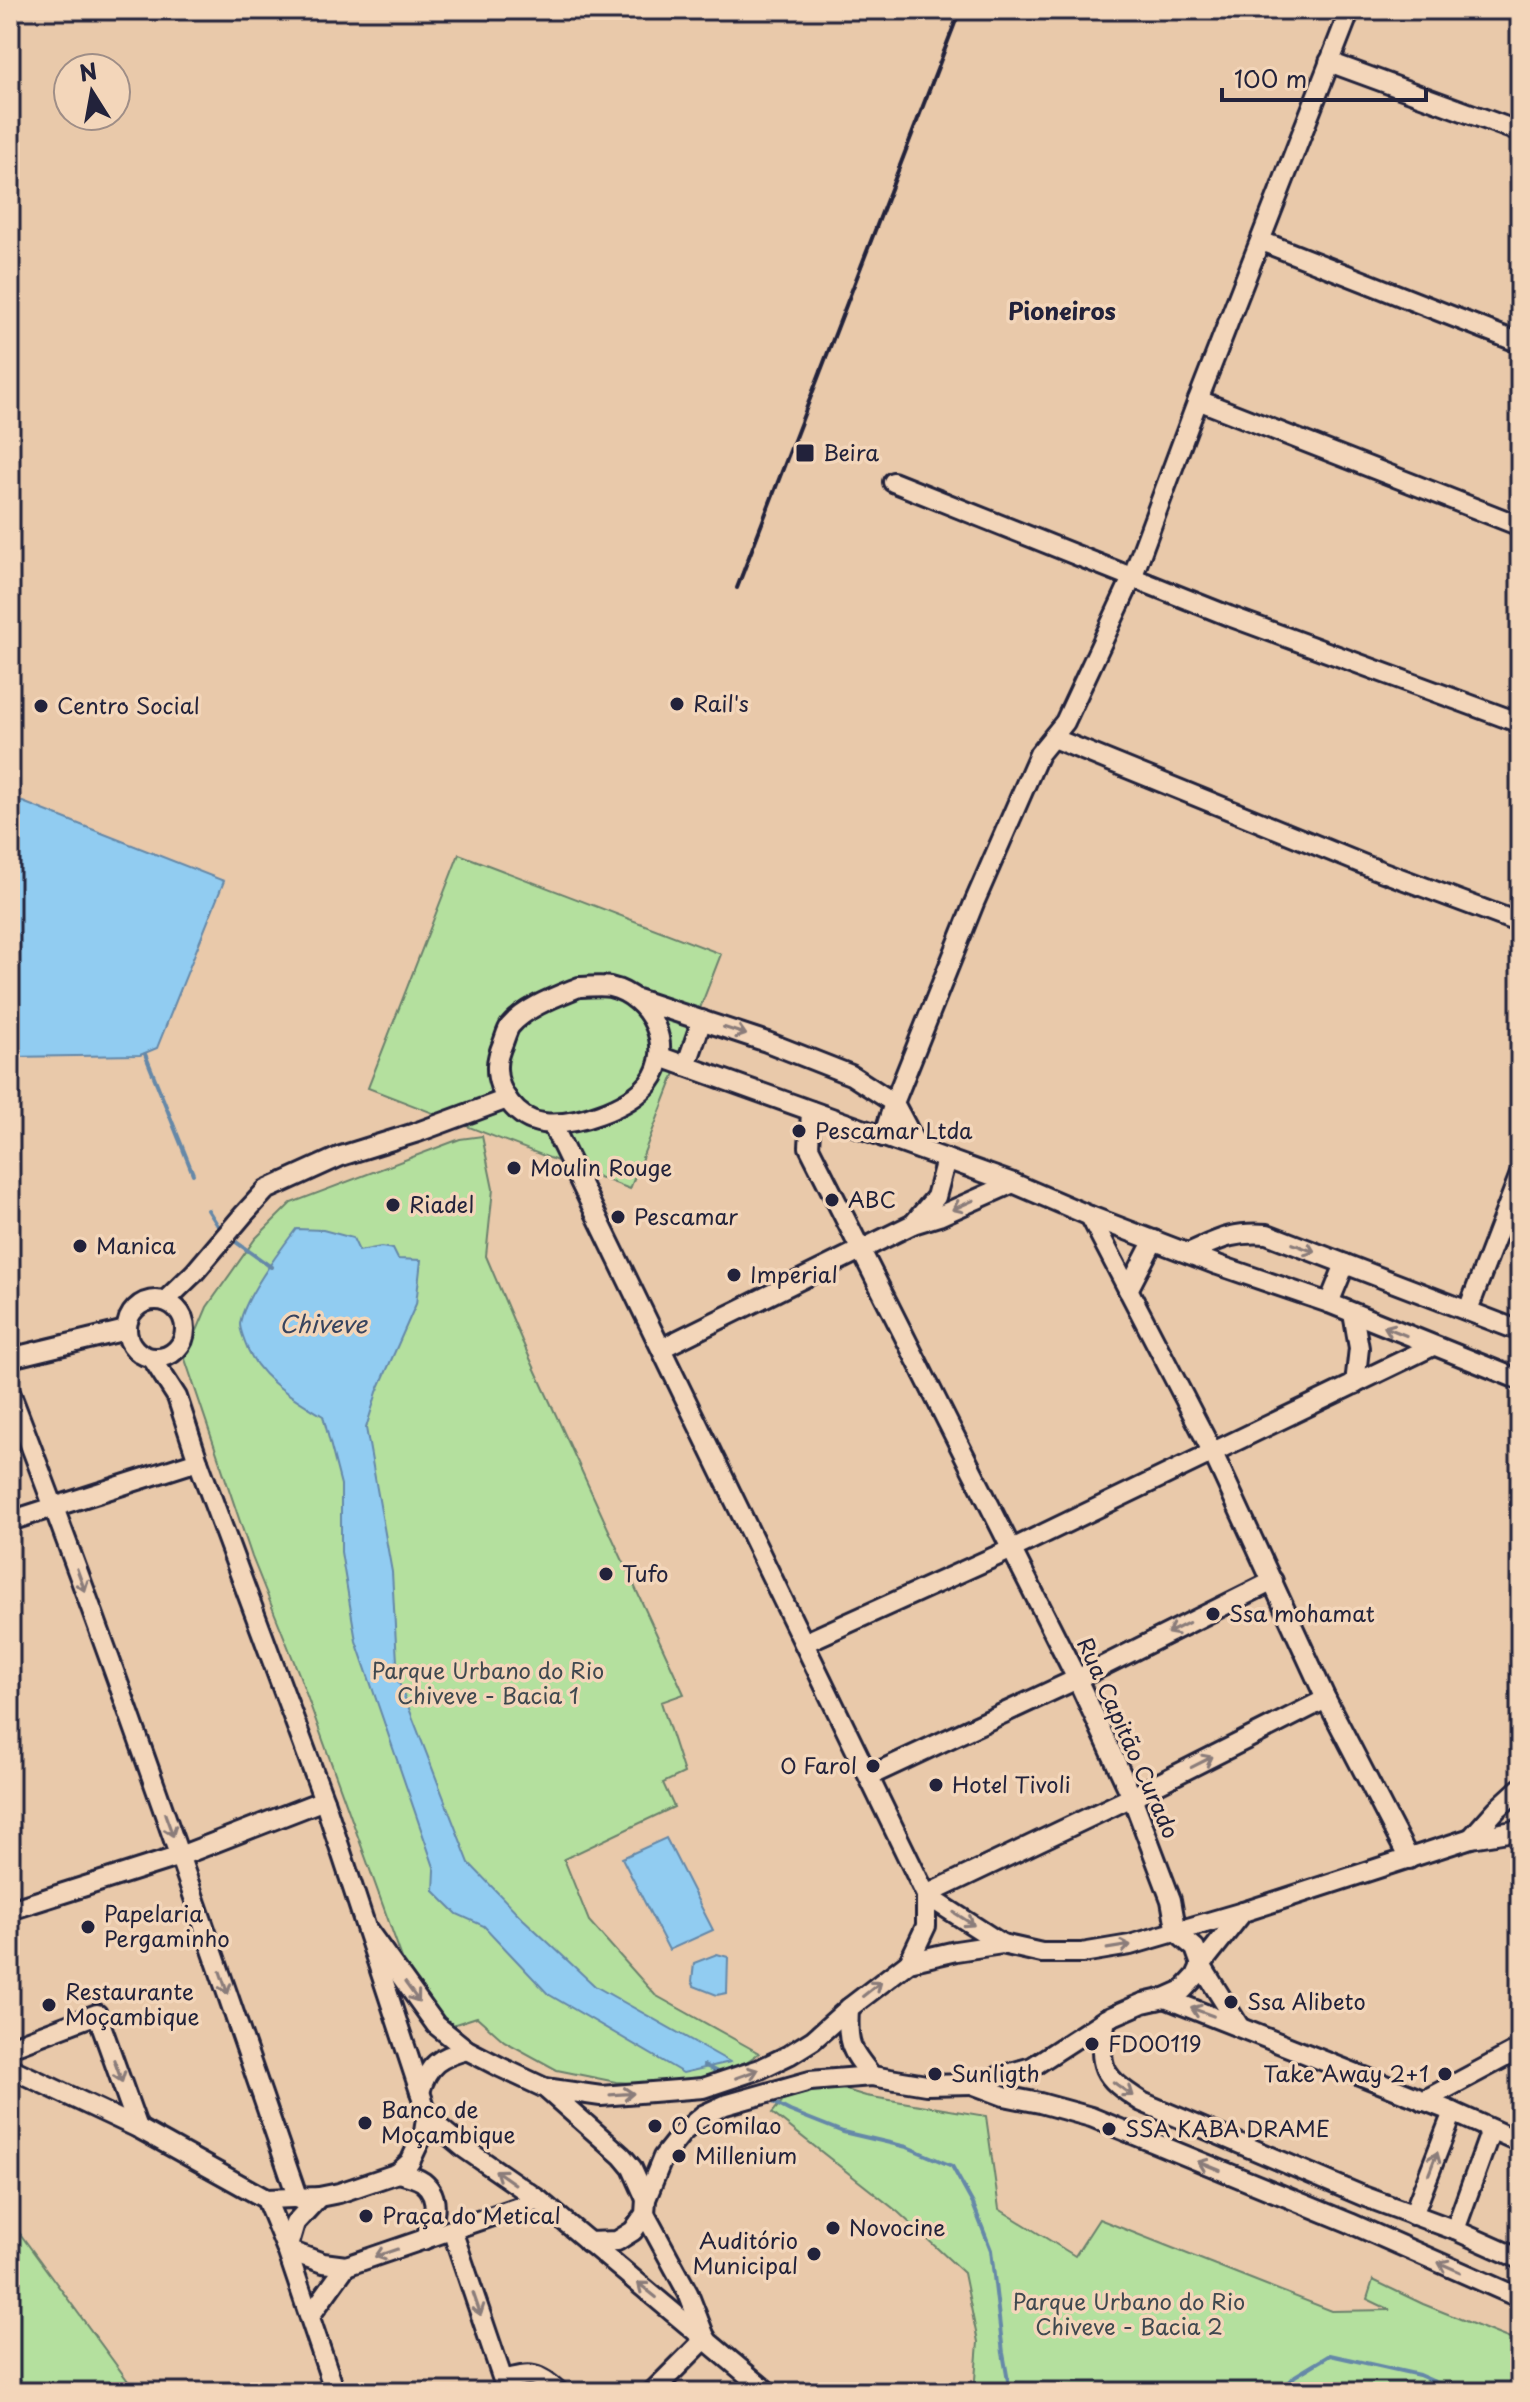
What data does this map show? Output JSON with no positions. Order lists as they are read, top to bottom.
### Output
{
  "streets": {
    "street": ["Rua Capitão Curado"]
  },
  "districts": ["Pioneiros"],
  "water": ["Chiveve"],
  "parks": ["Parque Urbano do Rio Chiveve - Bacia 1", "Parque Urbano do Rio Chiveve - Bacia 2"],
  "places": {
    "transit": ["Beira"],
    "other": [
      "Rail's",
      "Centro Social",
      "Pescamar Ltda",
      "Moulin Rouge",
      "ABC",
      "Riadel",
      "Pescamar",
      "Manica",
      "Imperial",
      "Tufo",
      "Ssa mohamat",
      "O Farol",
      "Hotel Tivoli",
      "Papelaria Pergaminho",
      "Ssa Alibeto",
      "Restaurante Moçambique",
      "FD00119",
      "Sunligth",
      "Take Away 2+1",
      "Banco de Moçambique",
      "O Comilao",
      "SSA KABA DRAME",
      "Millenium",
      "Praça do Metical",
      "Novocine",
      "Auditório Municipal"
    ]
  },
  "scale_bar": "100 m",
  "north": "top"
}
